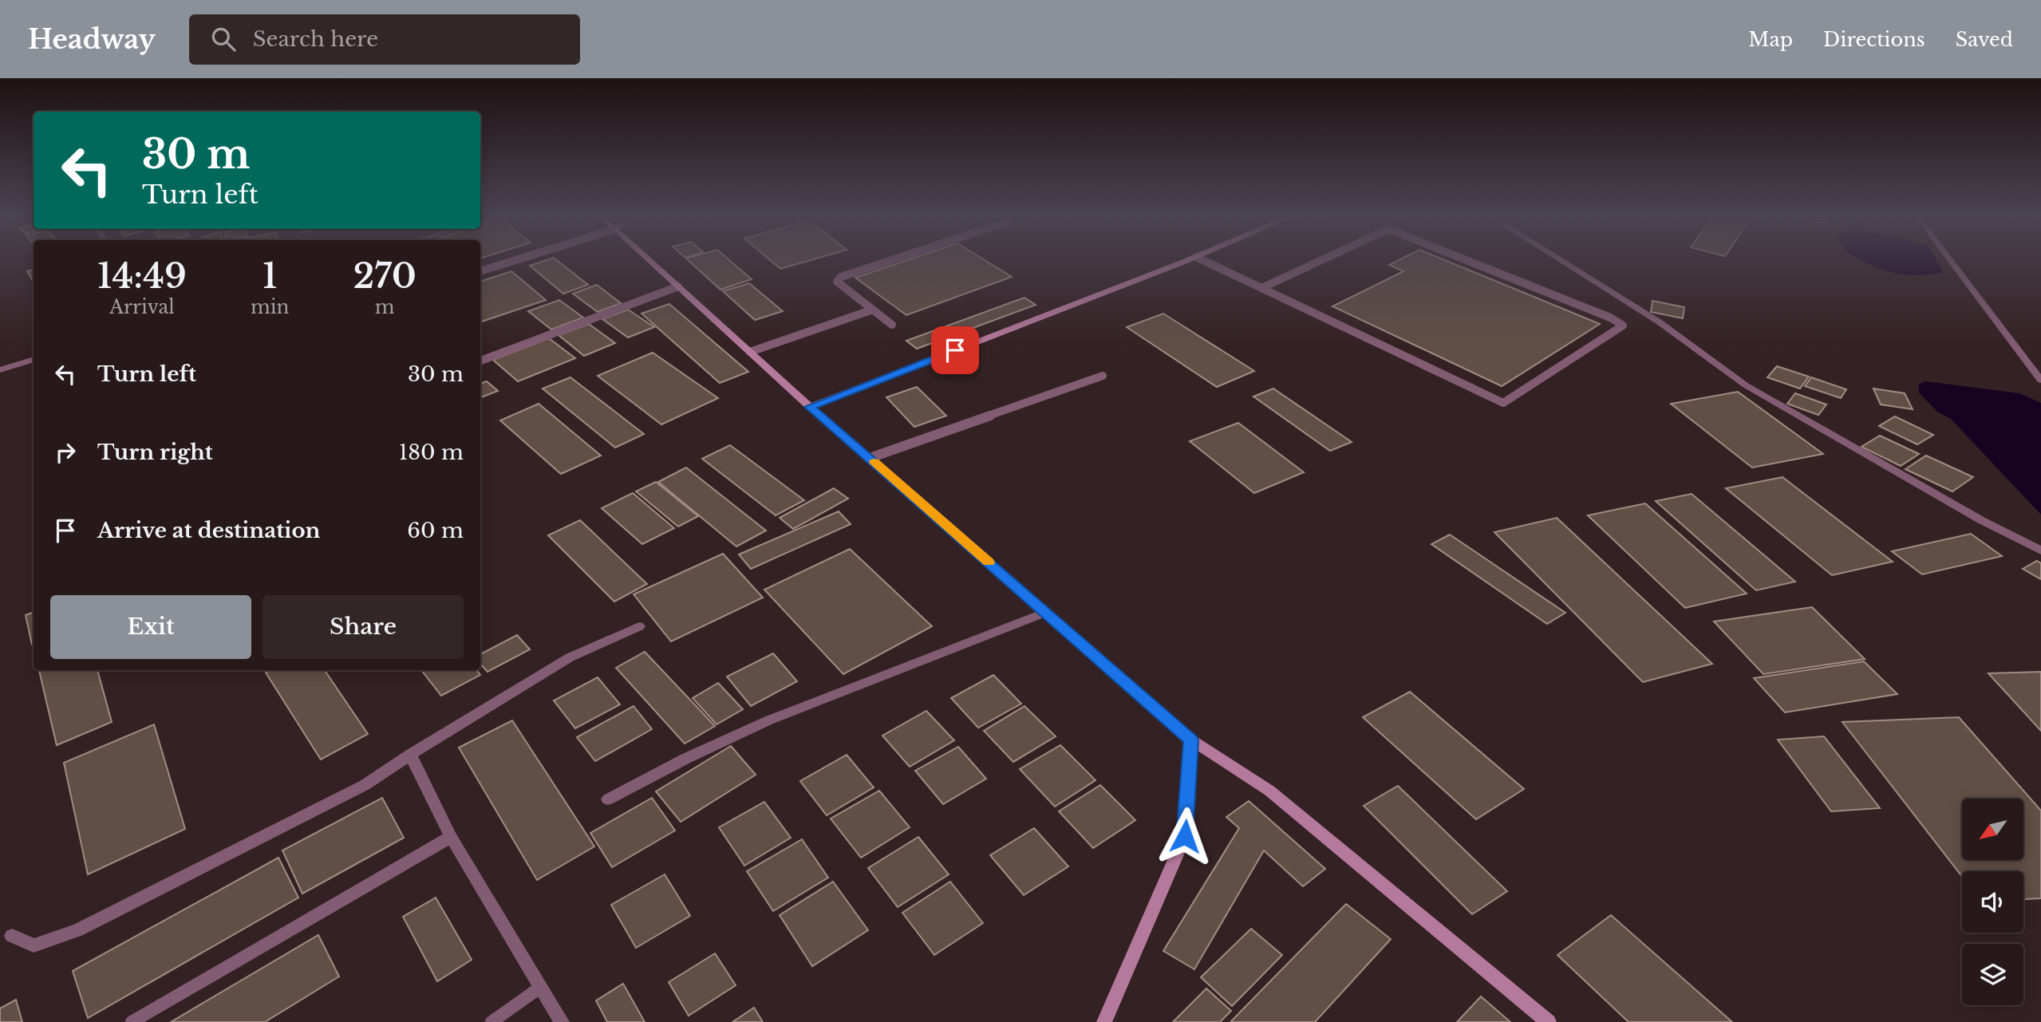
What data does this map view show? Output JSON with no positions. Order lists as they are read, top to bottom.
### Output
{
  "north": "bottom left",
  "page": {
    "header": "Headway",
    "search": "Search here",
    "nav": ["Map", "Directions", "Saved"],
    "turn": ["30 m", "Turn left"],
    "eta": [
      "14:49",
      "Arrival",
      "1",
      "min",
      "270",
      "m"
    ],
    "list": [
      {
        "name": "Turn left",
        "value": "30 m"
      },
      {
        "name": "Turn right",
        "value": "180 m"
      },
      {
        "name": "Arrive at destination",
        "value": "60 m"
      }
    ],
    "buttons": ["Exit", "Share"]
  }
}
